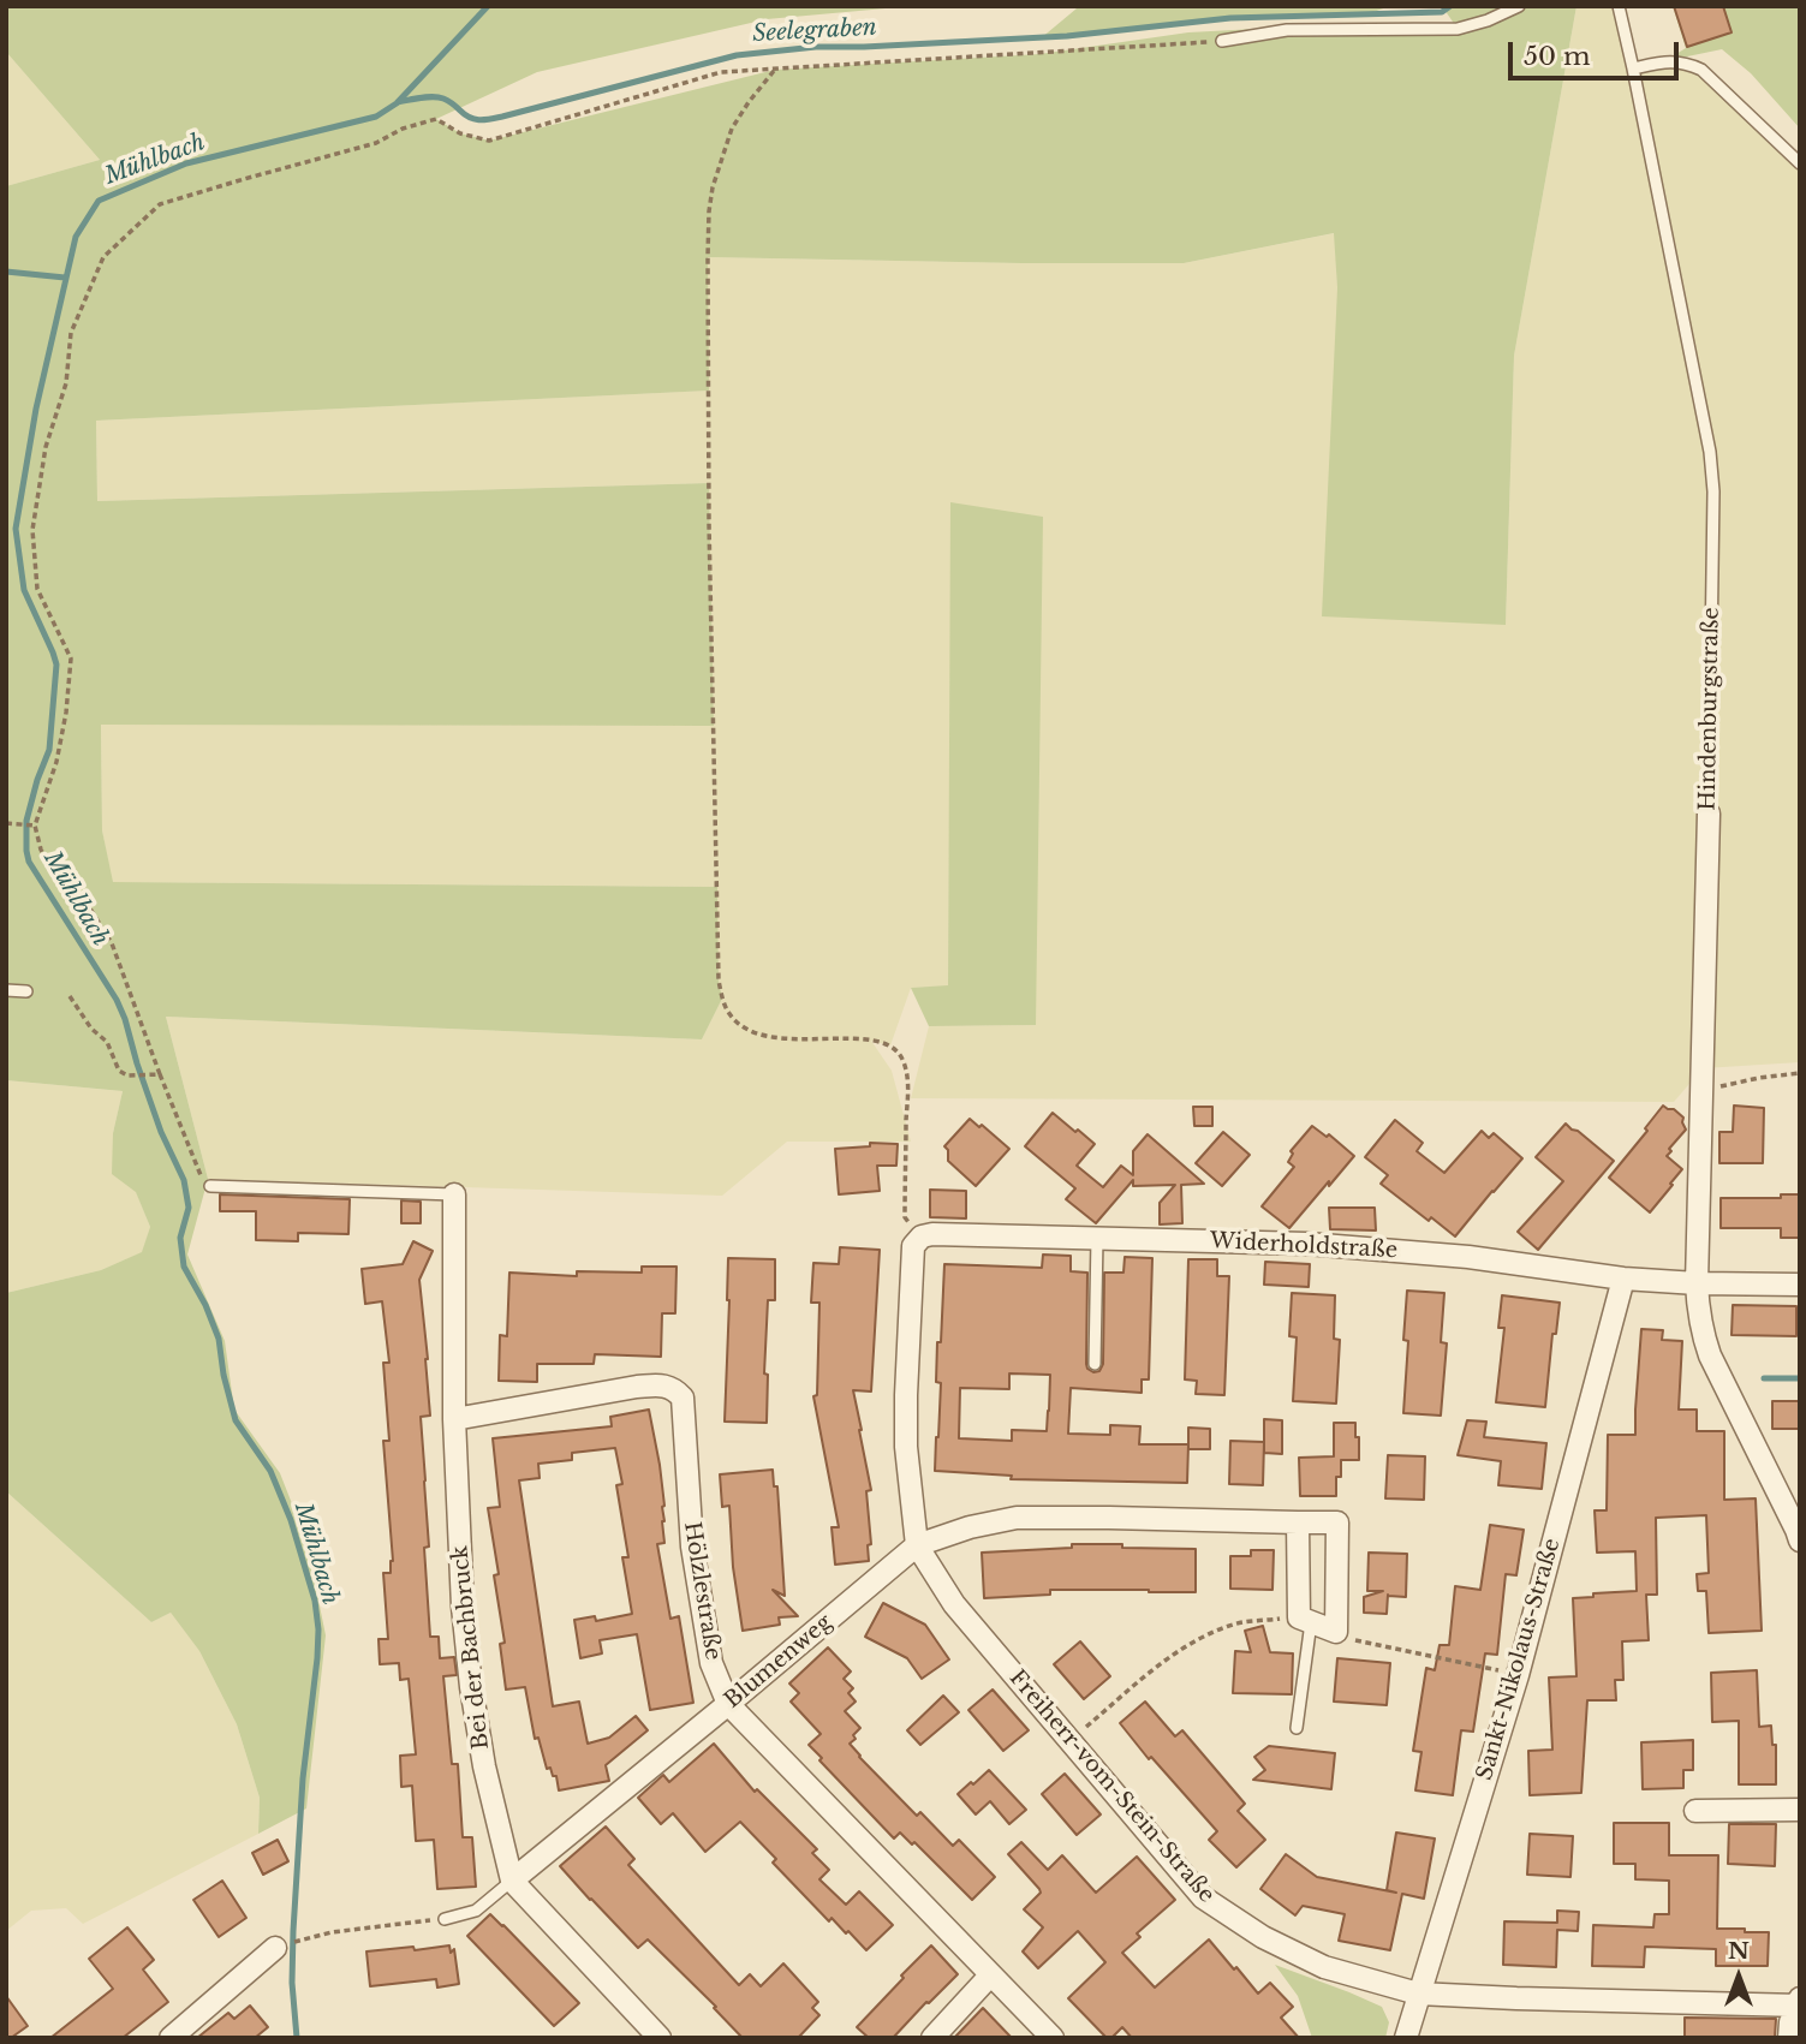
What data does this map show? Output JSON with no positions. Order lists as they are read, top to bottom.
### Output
{
  "streets": {
    "street": [
      "Hindenburgstraße",
      "Widerholdstraße",
      "Hölzlestraße",
      "Bei der Bachbruck",
      "Sankt-Nikolaus-Straße",
      "Blumenweg",
      "Freiherr-vom-Stein-Straße"
    ]
  },
  "crossings": [
    ["Hindenburgstraße", "Widerholdstraße"],
    ["Widerholdstraße", "Sankt-Nikolaus-Straße"],
    ["Widerholdstraße", "Freiherr-vom-Stein-Straße"],
    ["Hölzlestraße", "Bei der Bachbruck"],
    ["Hölzlestraße", "Blumenweg"],
    ["Bei der Bachbruck", "Blumenweg"],
    ["Sankt-Nikolaus-Straße", "Freiherr-vom-Stein-Straße"],
    ["Blumenweg", "Freiherr-vom-Stein-Straße"]
  ],
  "water": ["Seelegraben", "Mühlbach"],
  "scale_bar": "50 m",
  "north": "top"
}
